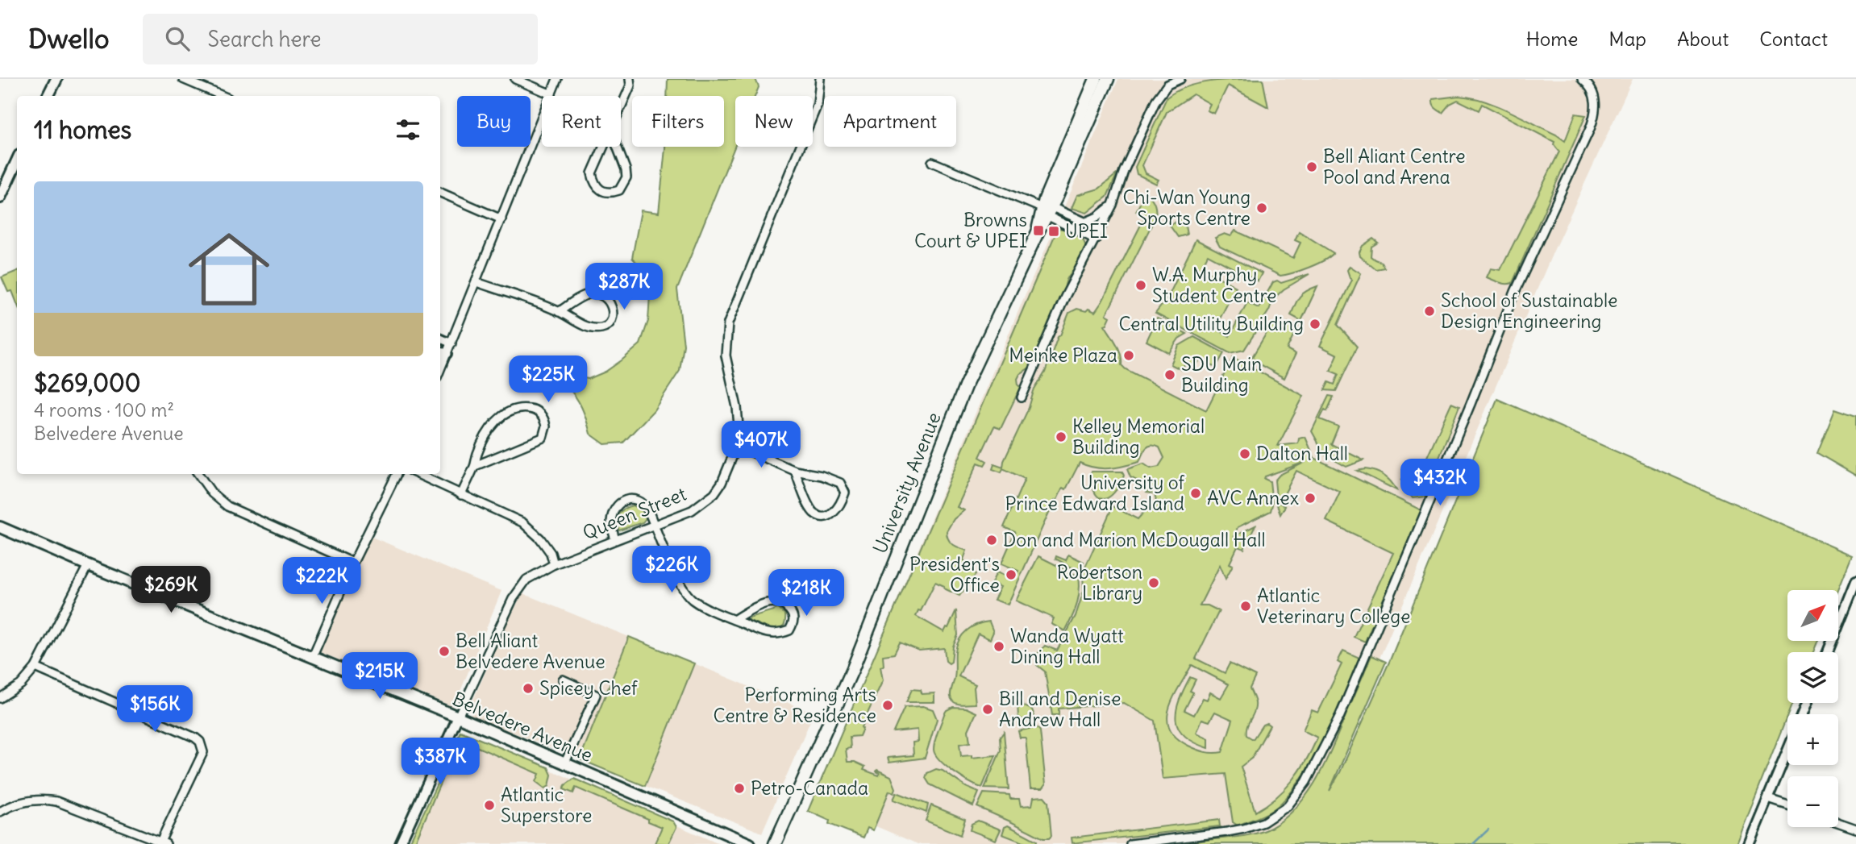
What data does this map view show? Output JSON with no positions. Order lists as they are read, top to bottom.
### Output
{
  "streets": {
    "main road": ["University Avenue", "Belvedere Avenue"],
    "street": ["Queen Street"]
  },
  "crossings": [
    ["Queen Street", "Belvedere Avenue"]
  ],
  "places": {
    "other": [
      "Bell Aliant Centre Pool and Arena",
      "Chi-Wan Young Sports Centre",
      "W.A. Murphy Student Centre",
      "School of Sustainable Design Engineering",
      "Central Utility Building",
      "Meinke Plaza",
      "SDU Main Building",
      "Kelley Memorial Building",
      "Dalton Hall",
      "University of Prince Edward Island",
      "AVC Annex",
      "Don and Marion McDougall Hall",
      "President's Office",
      "Robertson Library",
      "Atlantic Veterinary College",
      "Wanda Wyatt Dining Hall",
      "Bell Aliant Belvedere Avenue",
      "Spicey Chef",
      "Performing Arts Centre & Residence",
      "Bill and Denise Andrew Hall",
      "Petro-Canada",
      "Atlantic Superstore"
    ],
    "transit": ["Browns Court & UPEI", "UPEI"]
  },
  "north": "top right",
  "page": {
    "header": "Dwello",
    "search": "Search here",
    "nav": [
      "Home",
      "Map",
      "About",
      "Contact"
    ],
    "chip": [
      "Buy",
      "Rent",
      "Filters",
      "New",
      "Apartment"
    ],
    "heading": "11 homes",
    "list": [
      {
        "name": "$269,000",
        "note": "4 rooms · 100 m² · Belvedere Avenue"
      }
    ],
    "price": [
      "$287K",
      "$225K",
      "$407K",
      "$432K",
      "$226K",
      "$222K",
      "$269K",
      "$218K",
      "$215K",
      "$156K",
      "$387K"
    ],
    "map_buttons": ["+", "−"]
  }
}
